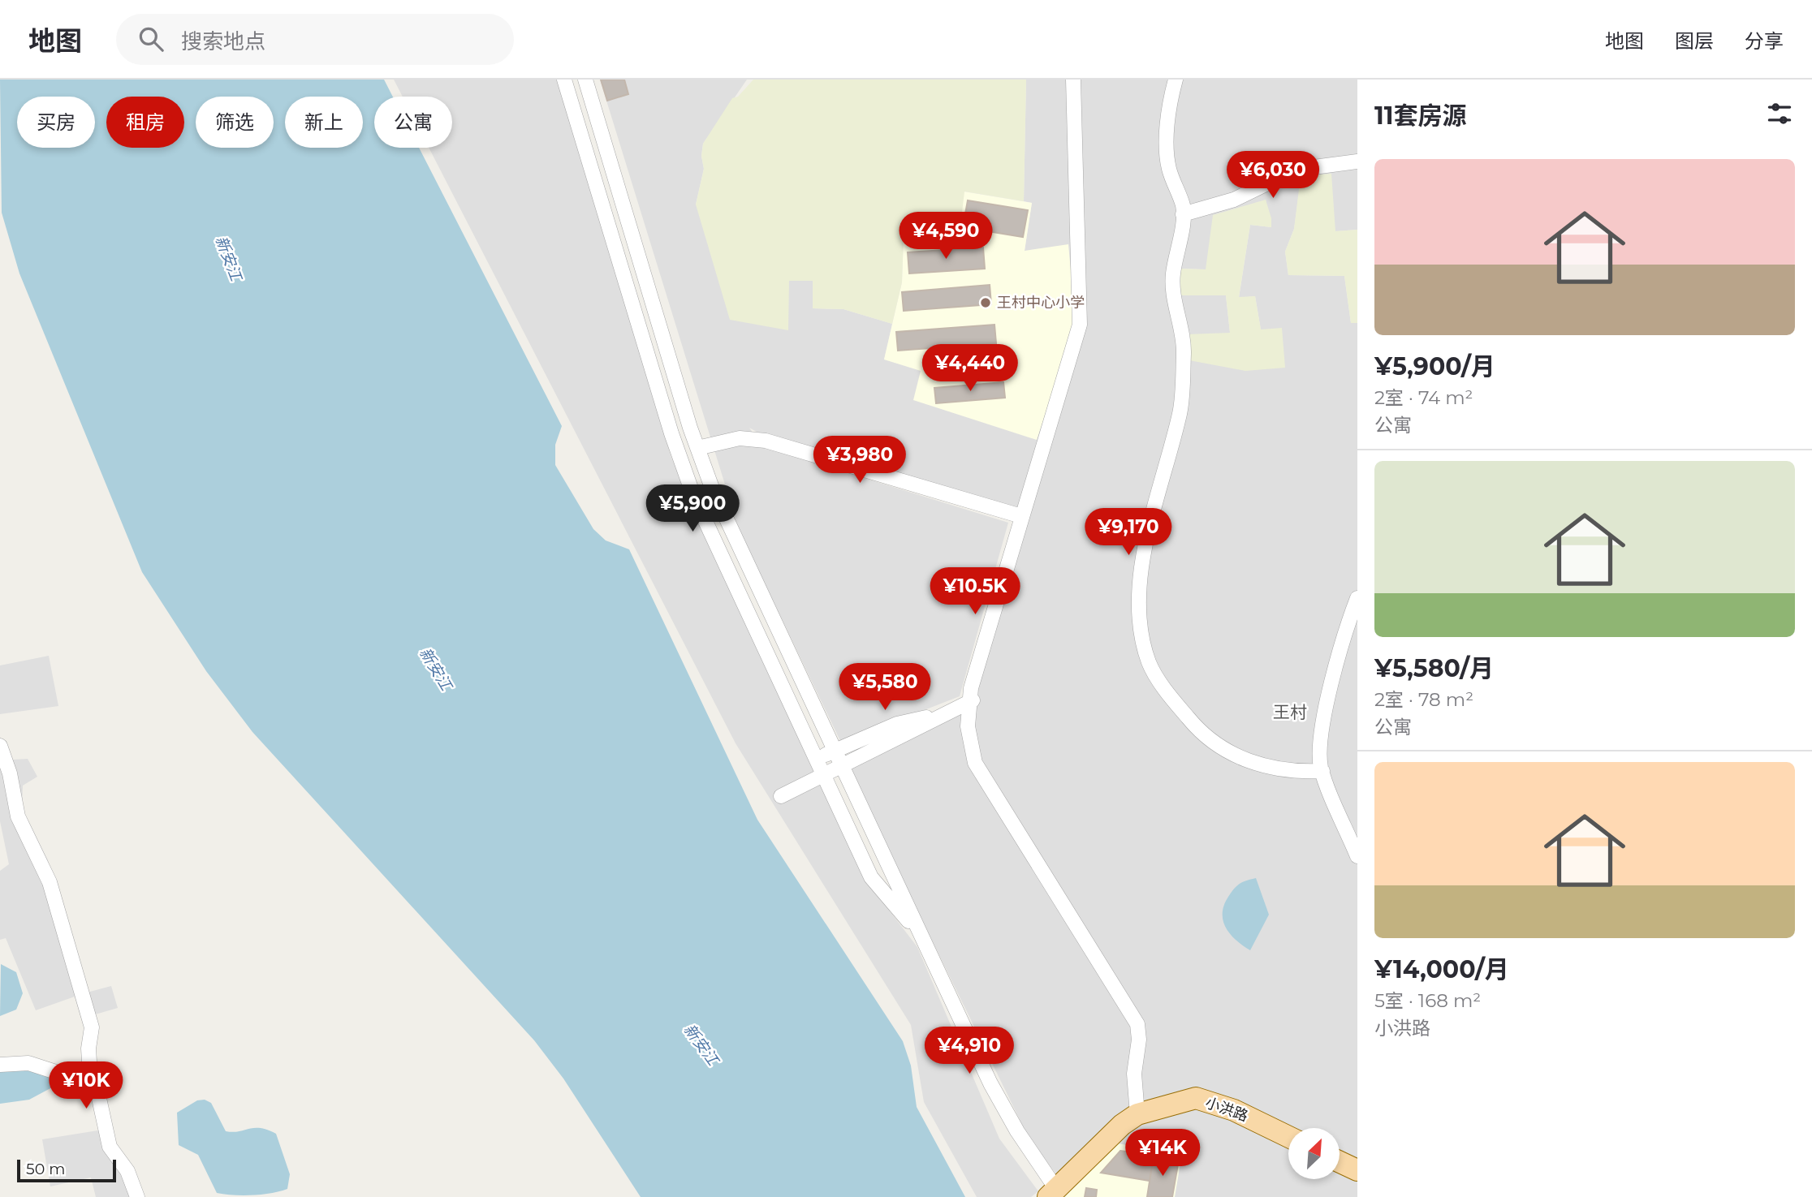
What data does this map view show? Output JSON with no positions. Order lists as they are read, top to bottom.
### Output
{
  "streets": {
    "main road": ["小洪路"]
  },
  "districts": ["王村"],
  "water": ["新安江"],
  "places": ["王村中心小学"],
  "scale_bar": "50 m",
  "north": "top right",
  "page": {
    "header": "地图",
    "search": "搜索地点",
    "nav": ["地图", "图层", "分享"],
    "heading": "11套房源",
    "chip": [
      "买房",
      "租房",
      "筛选",
      "新上",
      "公寓"
    ],
    "list": [
      {
        "name": "¥5,900/月",
        "note": "2室 · 74 m² · 公寓"
      },
      {
        "name": "¥5,580/月",
        "note": "2室 · 78 m² · 公寓"
      },
      {
        "name": "¥14,000/月",
        "note": "5室 · 168 m² · 小洪路"
      }
    ],
    "price": [
      "¥6,030",
      "¥4,590",
      "¥4,440",
      "¥3,980",
      "¥5,900",
      "¥9,170",
      "¥10.5K",
      "¥5,580",
      "¥4,910",
      "¥10K",
      "¥14K"
    ],
    "scale": "50 m"
  }
}
